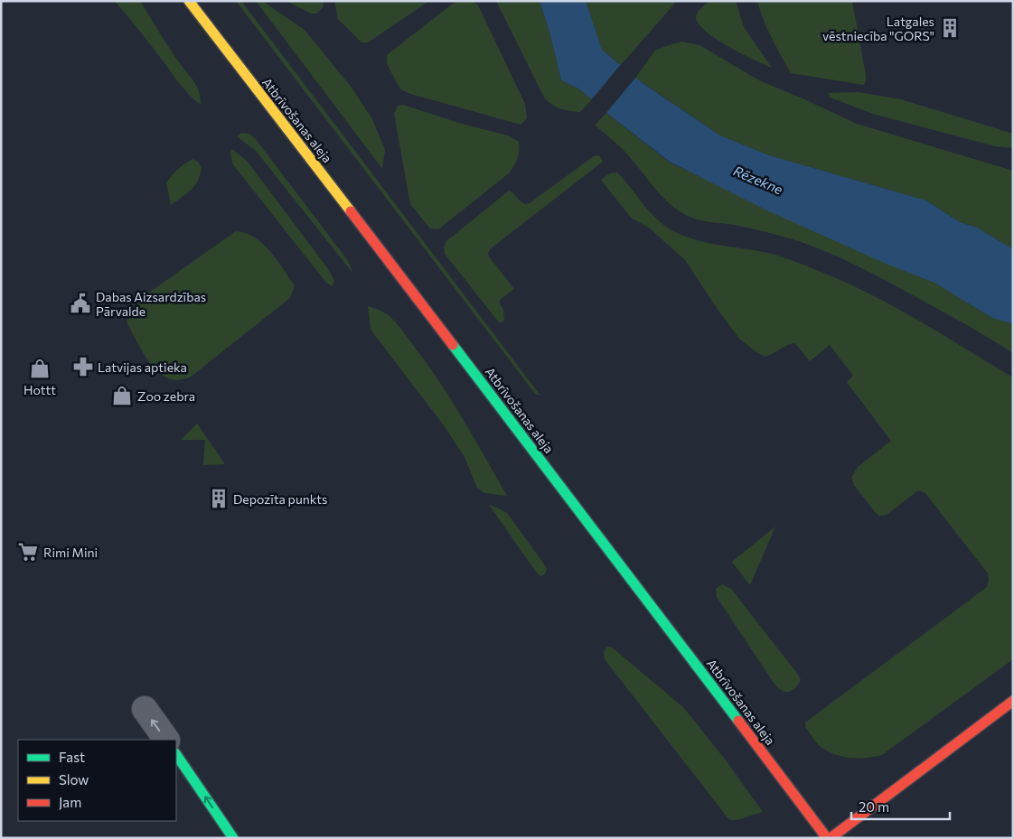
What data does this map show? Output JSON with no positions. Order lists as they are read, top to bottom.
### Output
{
  "streets": {
    "main road": ["Atbrīvošanas aleja"]
  },
  "water": ["Rēzekne"],
  "places": {
    "building": ["Latgales vēstniecība \"GORS\"", "Depozīta punkts"],
    "public building": ["Dabas Aizsardzības Pārvalde"],
    "pharmacy": ["Latvijas aptieka"],
    "shop": ["Hottt", "Zoo zebra"],
    "supermarket": ["Rimi Mini"]
  },
  "legend": ["Fast", "Slow", "Jam"],
  "scale_bar": "20 m"
}
